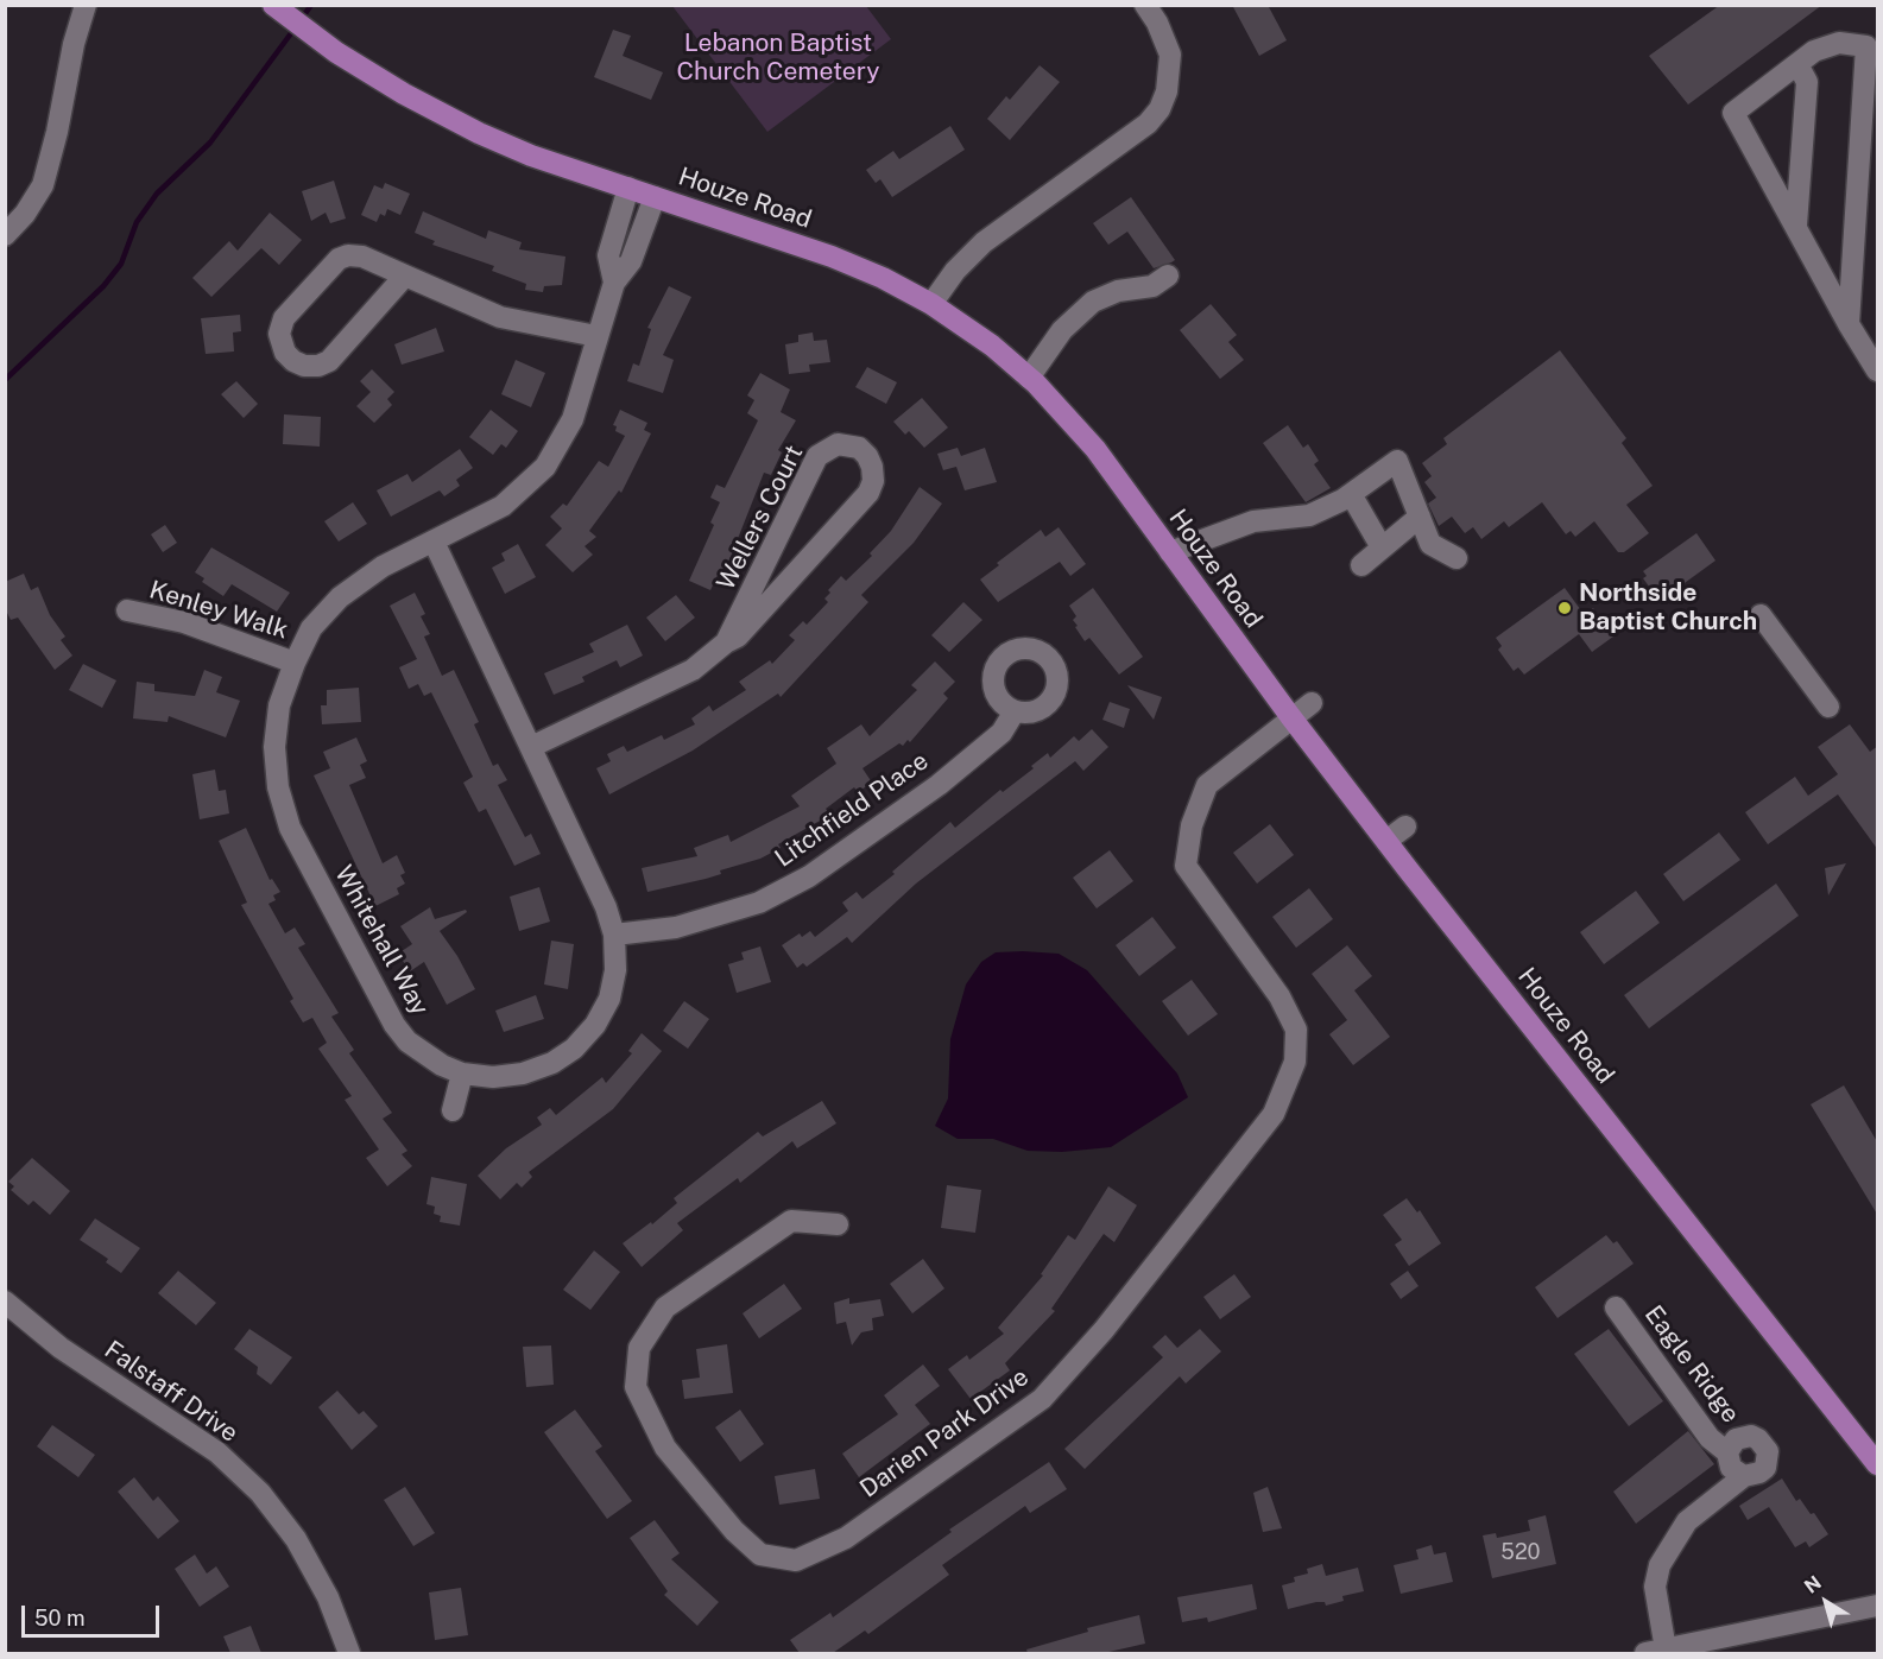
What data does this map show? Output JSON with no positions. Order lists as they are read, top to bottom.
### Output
{
  "streets": {
    "main road": ["Houze Road"],
    "street": [
      "Wellers Court",
      "Kenley Walk",
      "Litchfield Place",
      "Whitehall Way",
      "Eagle Ridge",
      "Falstaff Drive",
      "Darien Park Drive"
    ]
  },
  "crossings": [
    ["Houze Road", "Darien Park Drive"],
    ["Wellers Court", "Whitehall Way"],
    ["Kenley Walk", "Whitehall Way"],
    ["Litchfield Place", "Whitehall Way"]
  ],
  "parks": ["Lebanon Baptist Church Cemetery"],
  "places": ["Northside Baptist Church"],
  "house_numbers": ["520"],
  "scale_bar": "50 m",
  "north": "top left"
}
